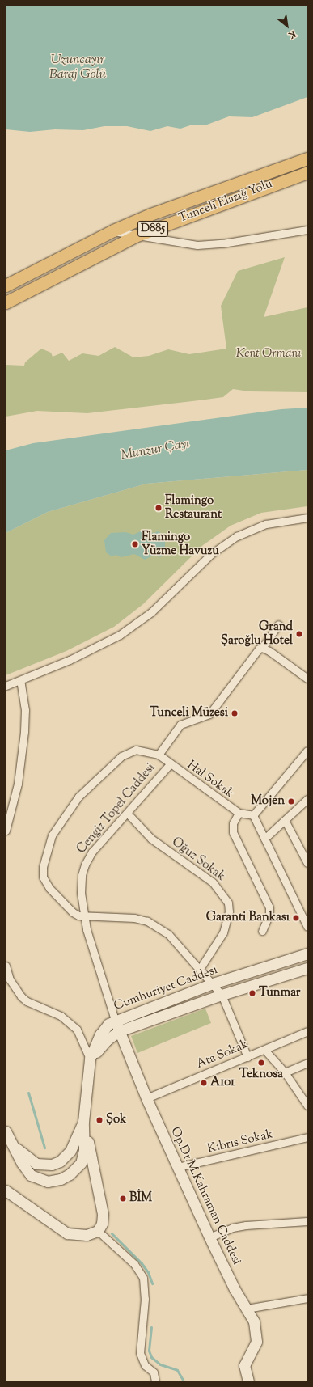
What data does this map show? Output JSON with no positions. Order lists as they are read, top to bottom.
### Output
{
  "streets": {
    "main road": [
      "Tunceli Elazığ Yolu",
      "D885",
      "Cumhuriyet Caddesi",
      "Op.Dr.M.Kahraman Caddesi"
    ],
    "street": [
      "Hal Sokak",
      "Cengiz Topel Caddesi",
      "Oğuz Sokak",
      "Ata Sokak",
      "Kıbrıs Sokak"
    ]
  },
  "crossings": [
    ["Hal Sokak", "Cengiz Topel Caddesi"],
    ["Cengiz Topel Caddesi", "Oğuz Sokak"],
    ["Cengiz Topel Caddesi", "Cumhuriyet Caddesi"],
    ["Cengiz Topel Caddesi", "Op.Dr.M.Kahraman Caddesi"],
    ["Cumhuriyet Caddesi", "Op.Dr.M.Kahraman Caddesi"],
    ["Ata Sokak", "Op.Dr.M.Kahraman Caddesi"],
    ["Kıbrıs Sokak", "Op.Dr.M.Kahraman Caddesi"]
  ],
  "water": ["Uzunçayır Baraj Gölü", "Munzur Çayı"],
  "parks": ["Kent Ormanı"],
  "places": [
    "Flamingo Restaurant",
    "Flamingo Yüzme Havuzu",
    "Grand Şaroğlu Hotel",
    "Tunceli Müzesi",
    "Mojen",
    "Garanti Bankası",
    "Tunmar",
    "Teknosa",
    "A101",
    "Şok",
    "BİM"
  ],
  "north": "bottom right"
}
